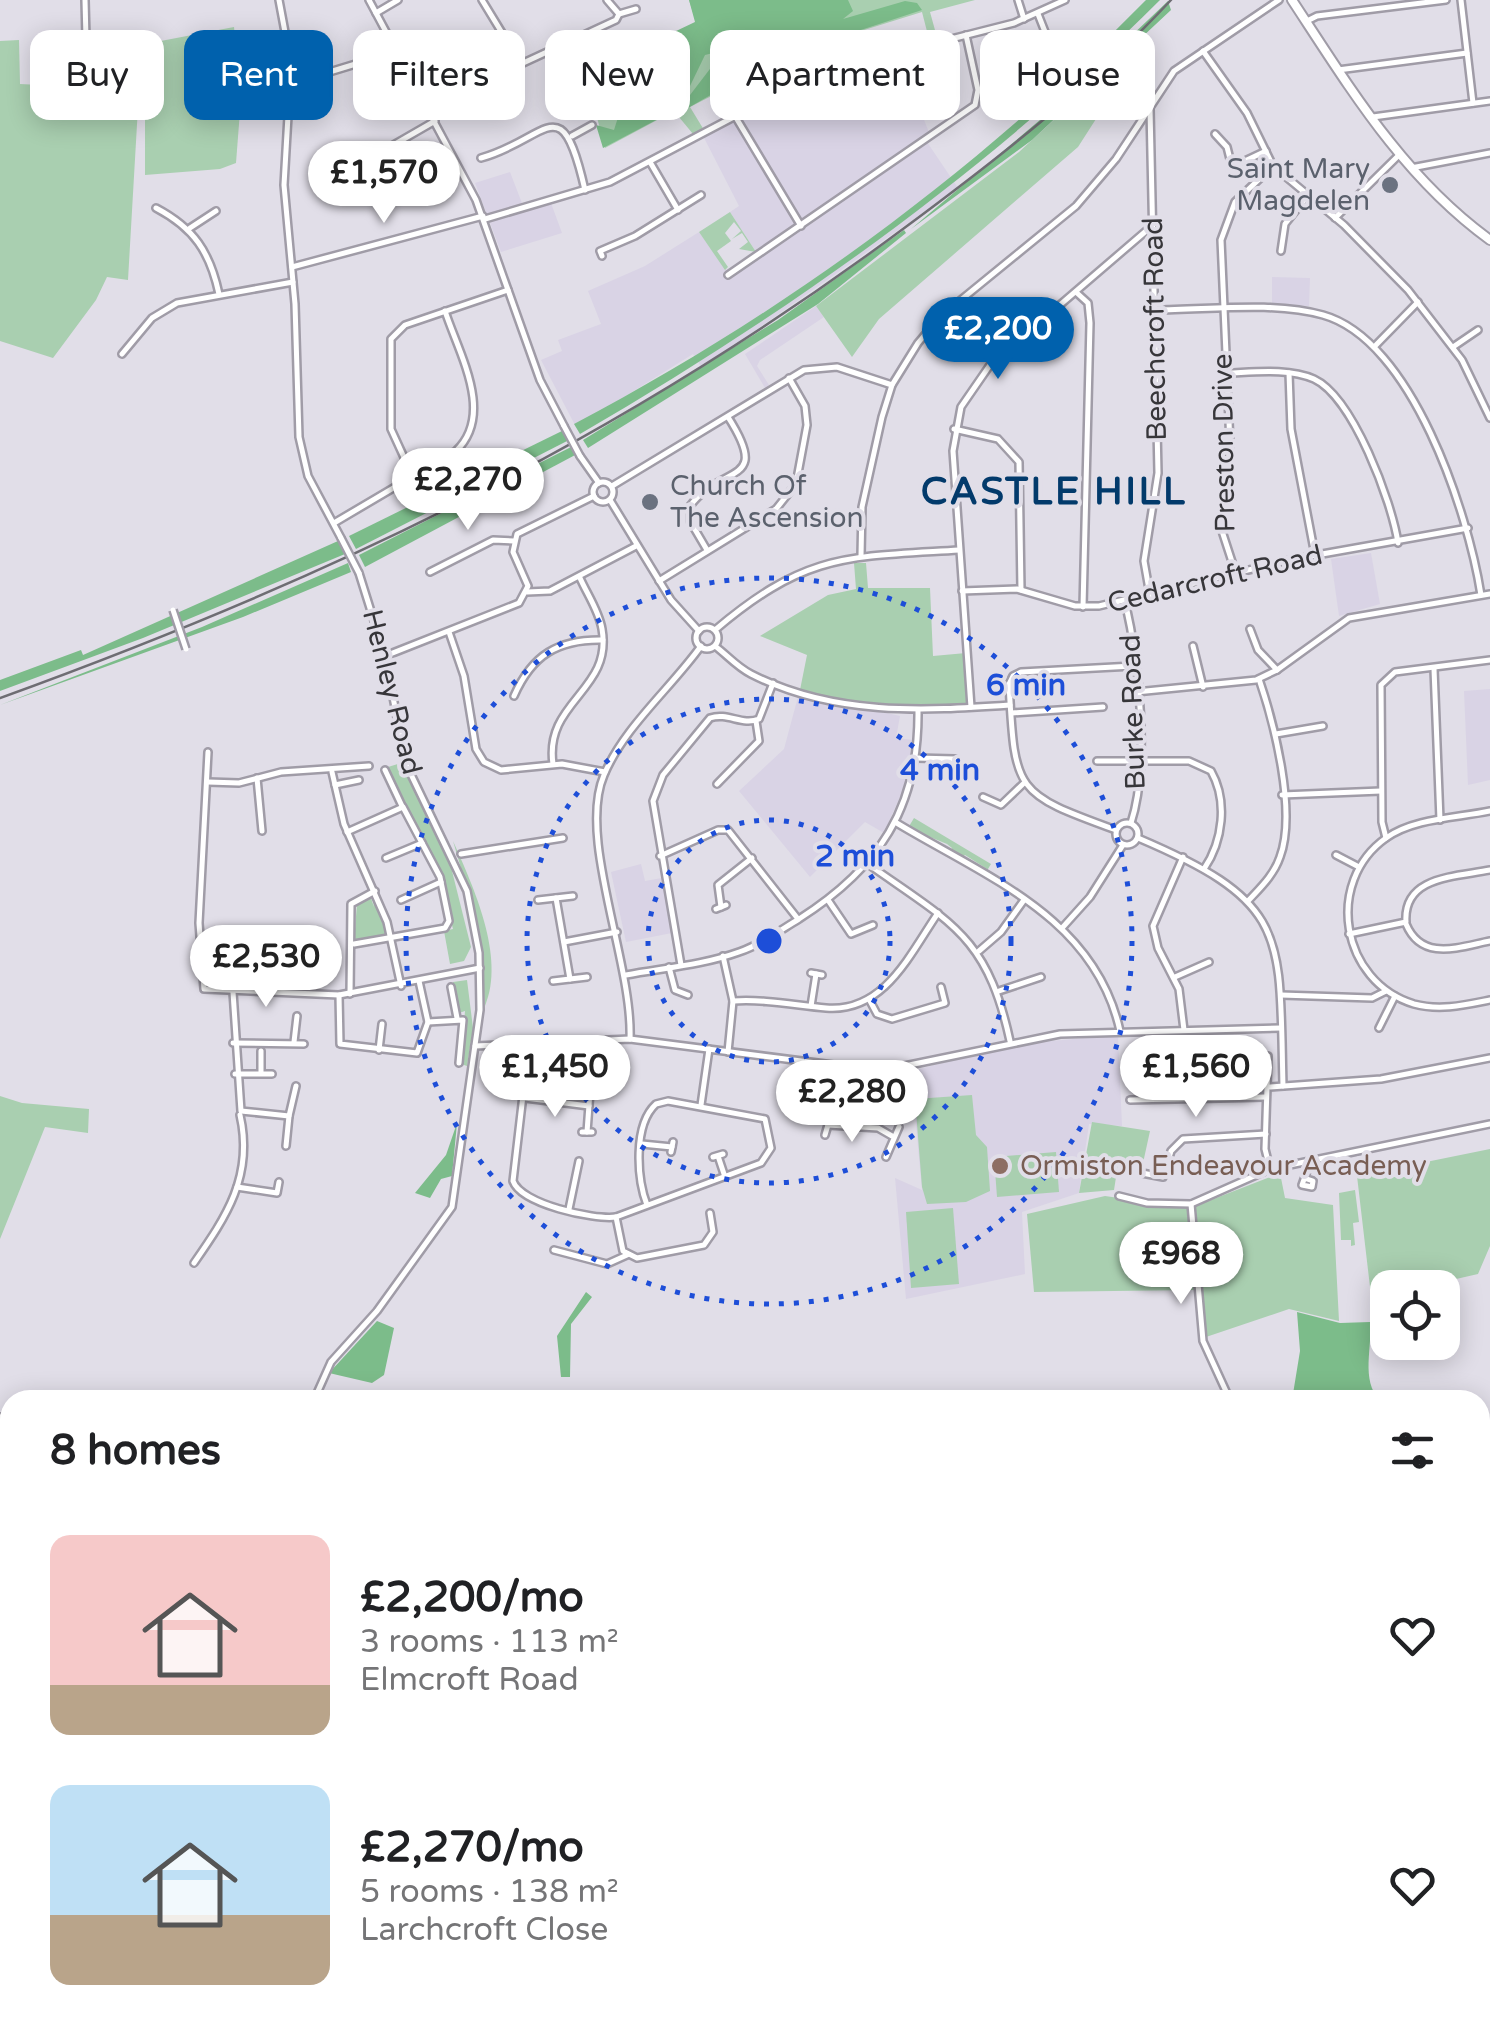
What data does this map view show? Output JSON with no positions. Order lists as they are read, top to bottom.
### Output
{
  "streets": {
    "street": [
      "Beechcroft Road",
      "Preston Drive",
      "Cedarcroft Road",
      "Henley Road",
      "Burke Road"
    ]
  },
  "crossings": [
    ["Beechcroft Road", "Cedarcroft Road"],
    ["Preston Drive", "Cedarcroft Road"],
    ["Cedarcroft Road", "Burke Road"]
  ],
  "districts": ["CASTLE HILL"],
  "places": ["Saint Mary Magdelen", "Church Of The Ascension", "Ormiston Endeavour Academy"],
  "page": {
    "chip": [
      "Buy",
      "Rent",
      "Filters",
      "New",
      "Apartment",
      "House"
    ],
    "price": [
      "£1,570",
      "£2,200",
      "£2,270",
      "£2,530",
      "£1,450",
      "£1,560",
      "£2,280",
      "£968"
    ],
    "heading": "8 homes",
    "list": [
      {
        "name": "£2,200/mo",
        "note": "3 rooms · 113 m² · Elmcroft Road"
      },
      {
        "name": "£2,270/mo",
        "note": "5 rooms · 138 m² · Larchcroft Close"
      }
    ]
  },
  "rings": ["6 min", "4 min", "2 min"]
}
